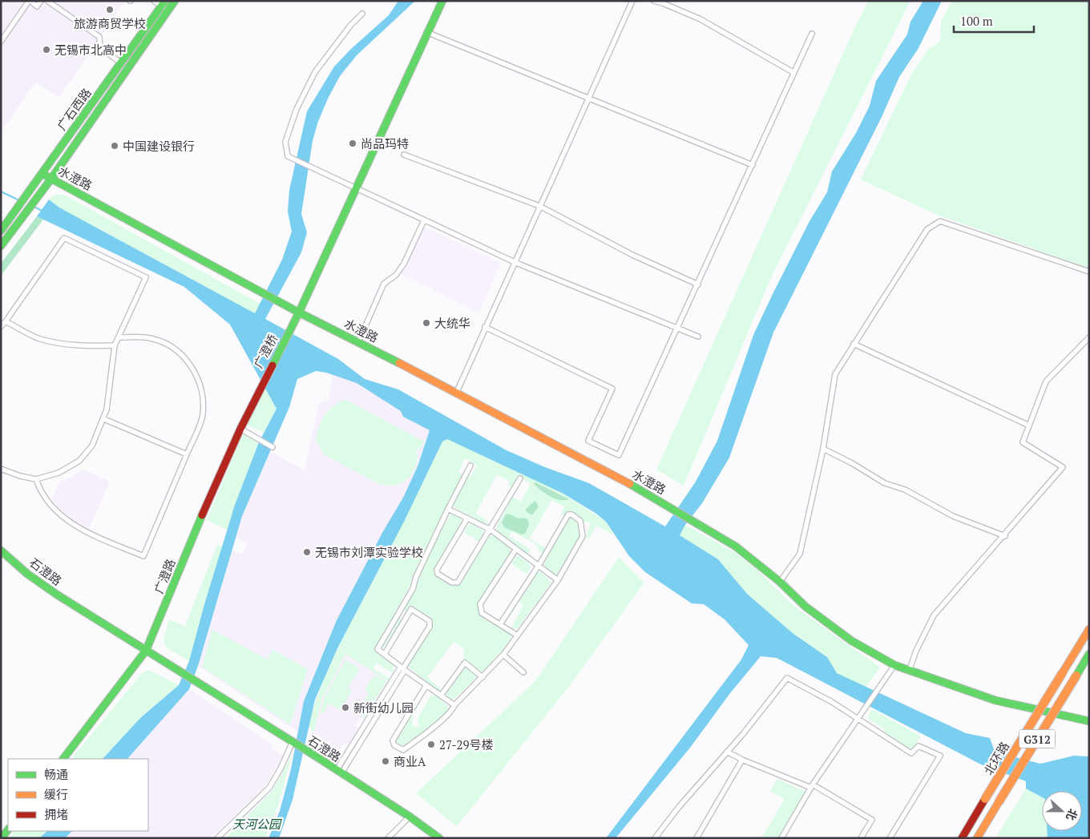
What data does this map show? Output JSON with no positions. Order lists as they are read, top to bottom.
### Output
{
  "streets": {
    "main road": [
      "广石西路",
      "水澄路",
      "广澄桥",
      "石澄路",
      "广澄路",
      "G312",
      "北环路"
    ]
  },
  "crossings": [
    ["广石西路", "水澄路"],
    ["水澄路", "广澄桥"],
    ["广澄桥", "广澄路"],
    ["石澄路", "广澄路"]
  ],
  "parks": ["天河公园"],
  "places": [
    "旅游商贸学校",
    "无锡市北高中",
    "尚品玛特",
    "中国建设银行",
    "大统华",
    "无锡市刘潭实验学校",
    "新街幼儿园",
    "27-29号楼",
    "商业A"
  ],
  "legend": ["畅通", "缓行", "拥堵"],
  "scale_bar": "100 m",
  "north": "right"
}
